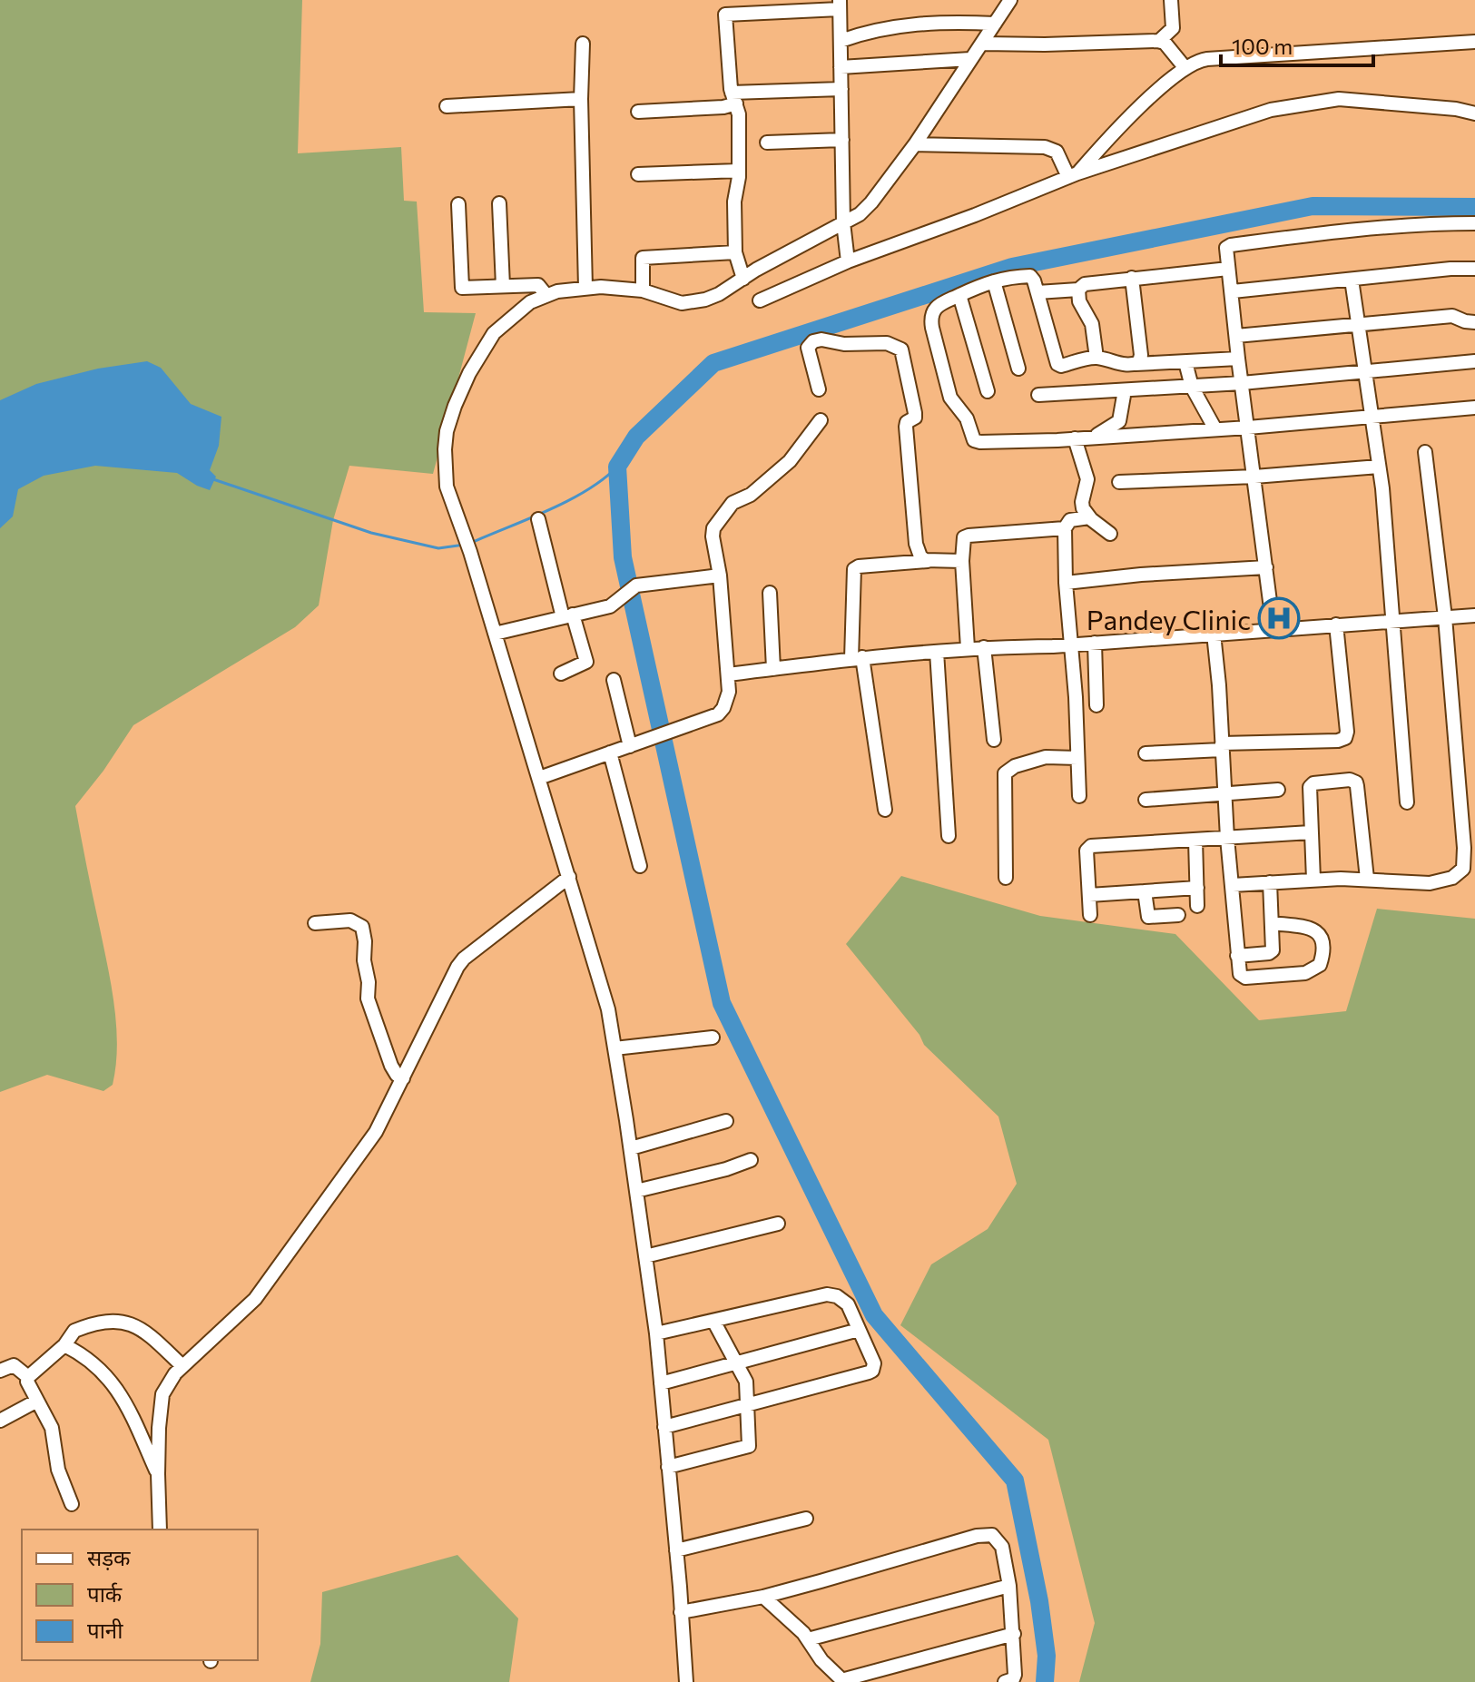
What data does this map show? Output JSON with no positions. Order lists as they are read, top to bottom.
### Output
{
  "places": {
    "hospital": ["Pandey Clinic"]
  },
  "legend": ["सड़क", "पार्क", "पानी"],
  "scale_bar": "100 m"
}
